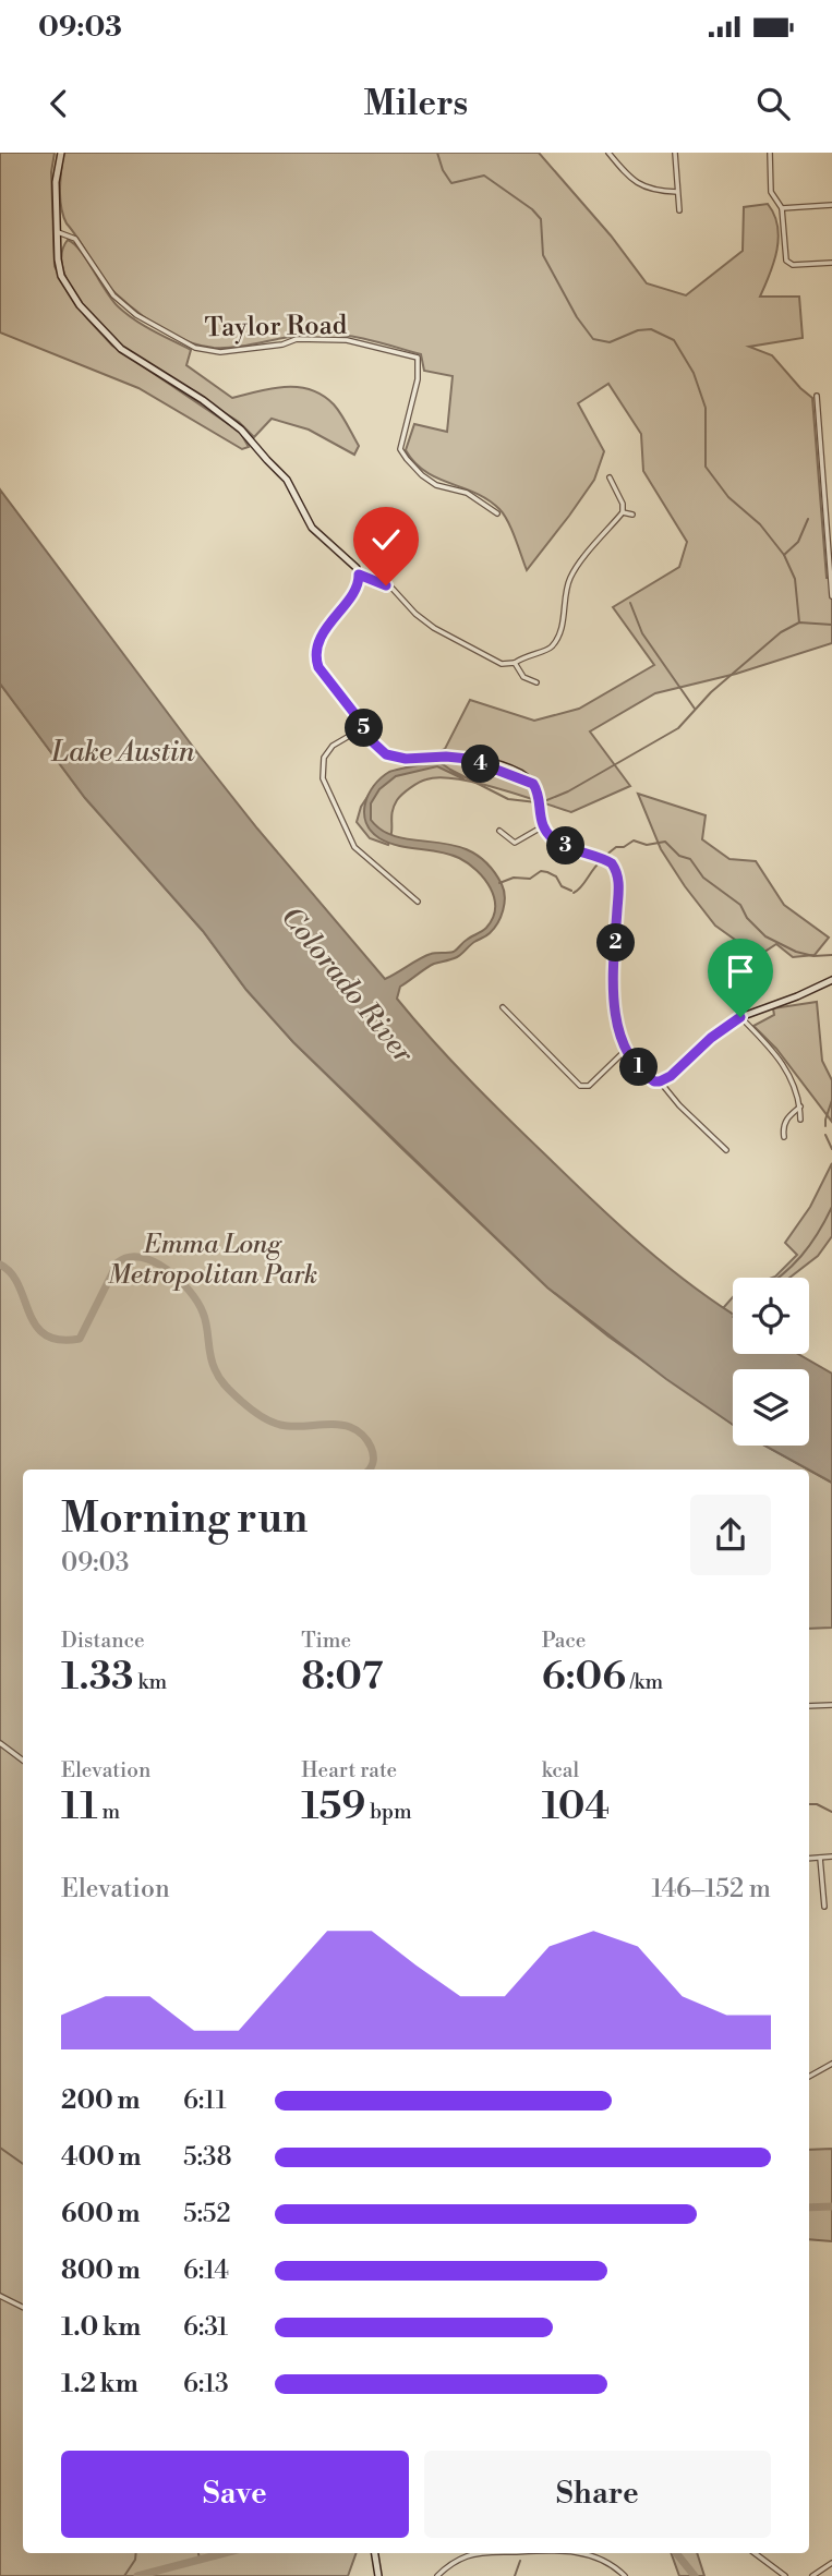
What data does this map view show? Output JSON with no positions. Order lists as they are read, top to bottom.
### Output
{
  "streets": {
    "street": ["Taylor Road"]
  },
  "water": ["Lake Austin", "Colorado River"],
  "parks": ["Emma Long Metropolitan Park"],
  "page": {
    "status": "09:03",
    "header": "Milers",
    "pins": [
      "5",
      "4",
      "3",
      "2",
      "1"
    ],
    "heading": ["Morning run", "09:03"],
    "stats": [
      ["Distance", "1.33 km"],
      ["Time", "8:07"],
      ["Pace", "6:06 /km"],
      ["Elevation", "11 m"],
      ["Heart rate", "159 bpm"],
      ["kcal", "104"]
    ],
    "chart": ["Elevation", "146–152 m"],
    "list": [
      {
        "name": "200 m",
        "note": "6:11"
      },
      {
        "name": "400 m",
        "note": "5:38"
      },
      {
        "name": "600 m",
        "note": "5:52"
      },
      {
        "name": "800 m",
        "note": "6:14"
      },
      {
        "name": "1.0 km",
        "note": "6:31"
      },
      {
        "name": "1.2 km",
        "note": "6:13"
      }
    ],
    "buttons": ["Save", "Share"]
  }
}
